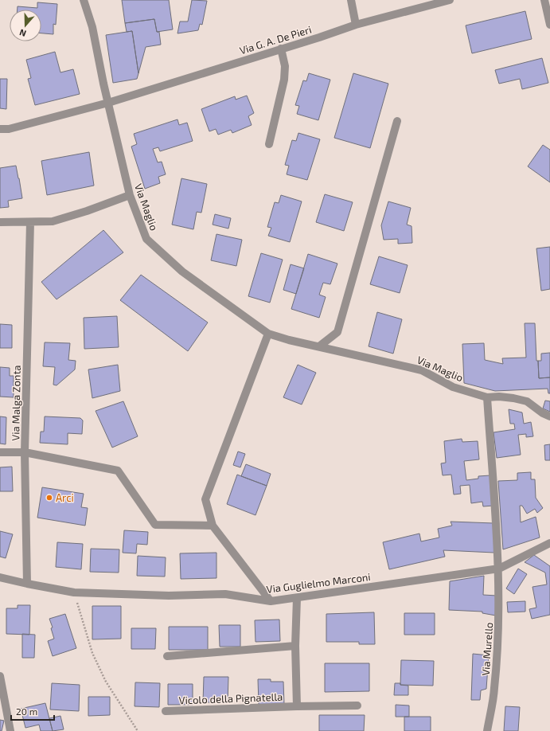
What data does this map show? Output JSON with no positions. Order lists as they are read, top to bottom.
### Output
{
  "streets": {
    "street": [
      "Via G. A. De Pieri",
      "Via Maglio",
      "Via Malga Zonta",
      "Via Guglielmo Marconi",
      "Via Murello",
      "Vicolo della Pignatella"
    ]
  },
  "crossings": [
    ["Via G. A. De Pieri", "Via Maglio"],
    ["Via Maglio", "Via Murello"],
    ["Via Malga Zonta", "Via Guglielmo Marconi"],
    ["Via Guglielmo Marconi", "Via Murello"],
    ["Via Guglielmo Marconi", "Vicolo della Pignatella"]
  ],
  "places": ["Arci"],
  "scale_bar": "20 m",
  "north": "bottom"
}
